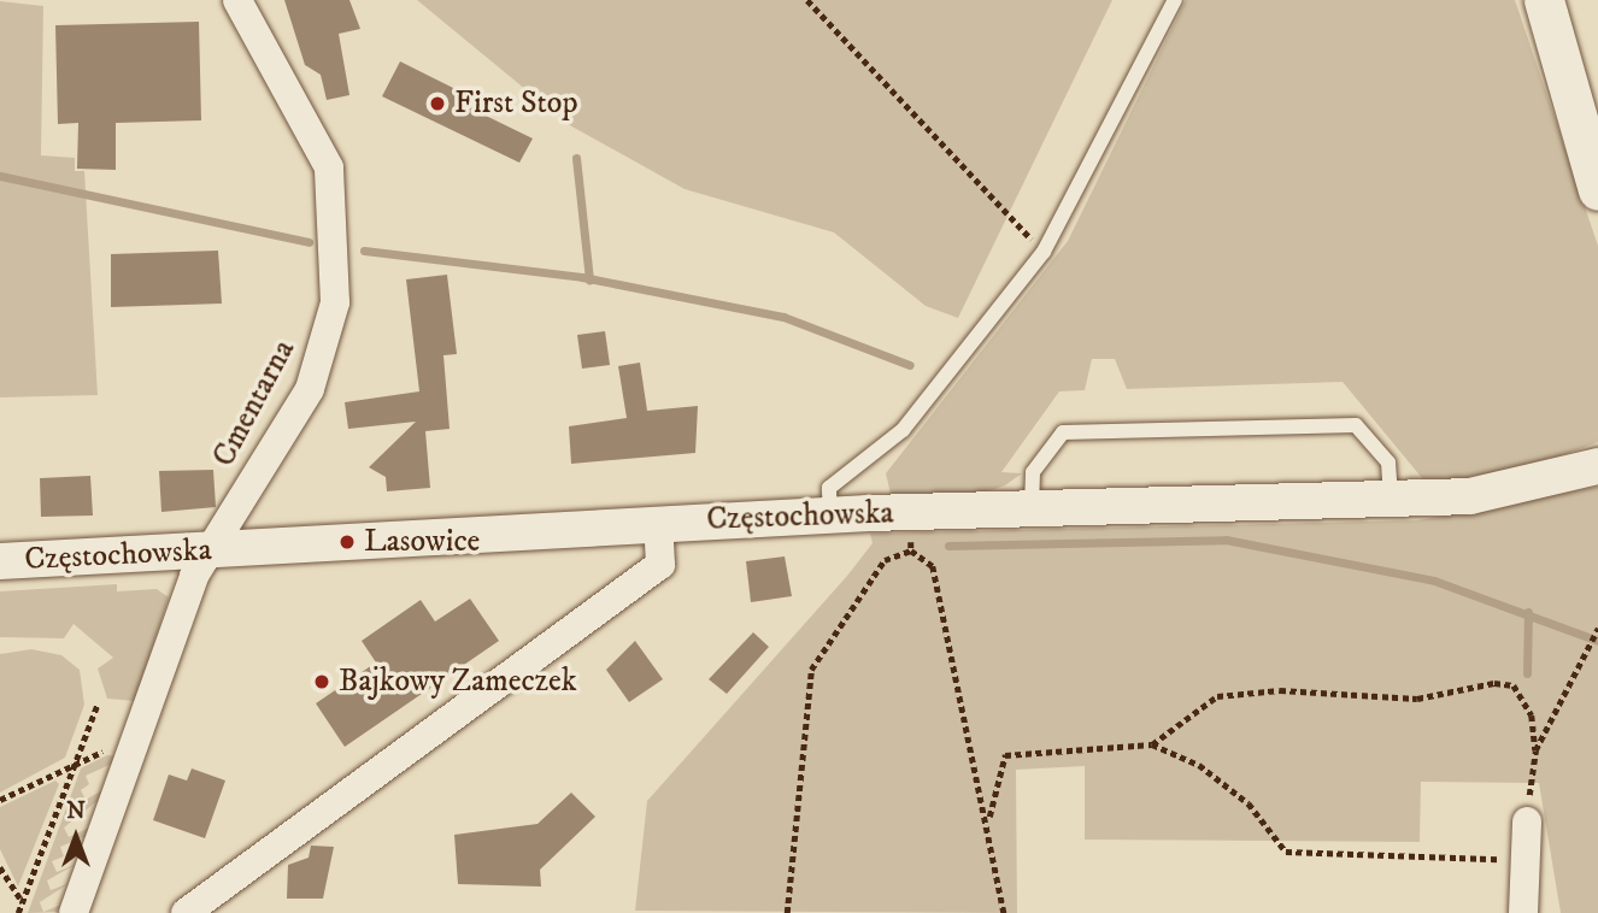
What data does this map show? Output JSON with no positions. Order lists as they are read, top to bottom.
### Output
{
  "streets": {
    "street": ["Cmentarna", "Częstochowska"]
  },
  "crossings": [
    ["Cmentarna", "Częstochowska"]
  ],
  "places": ["First Stop", "Lasowice", "Bajkowy Zameczek"],
  "north": "top"
}
